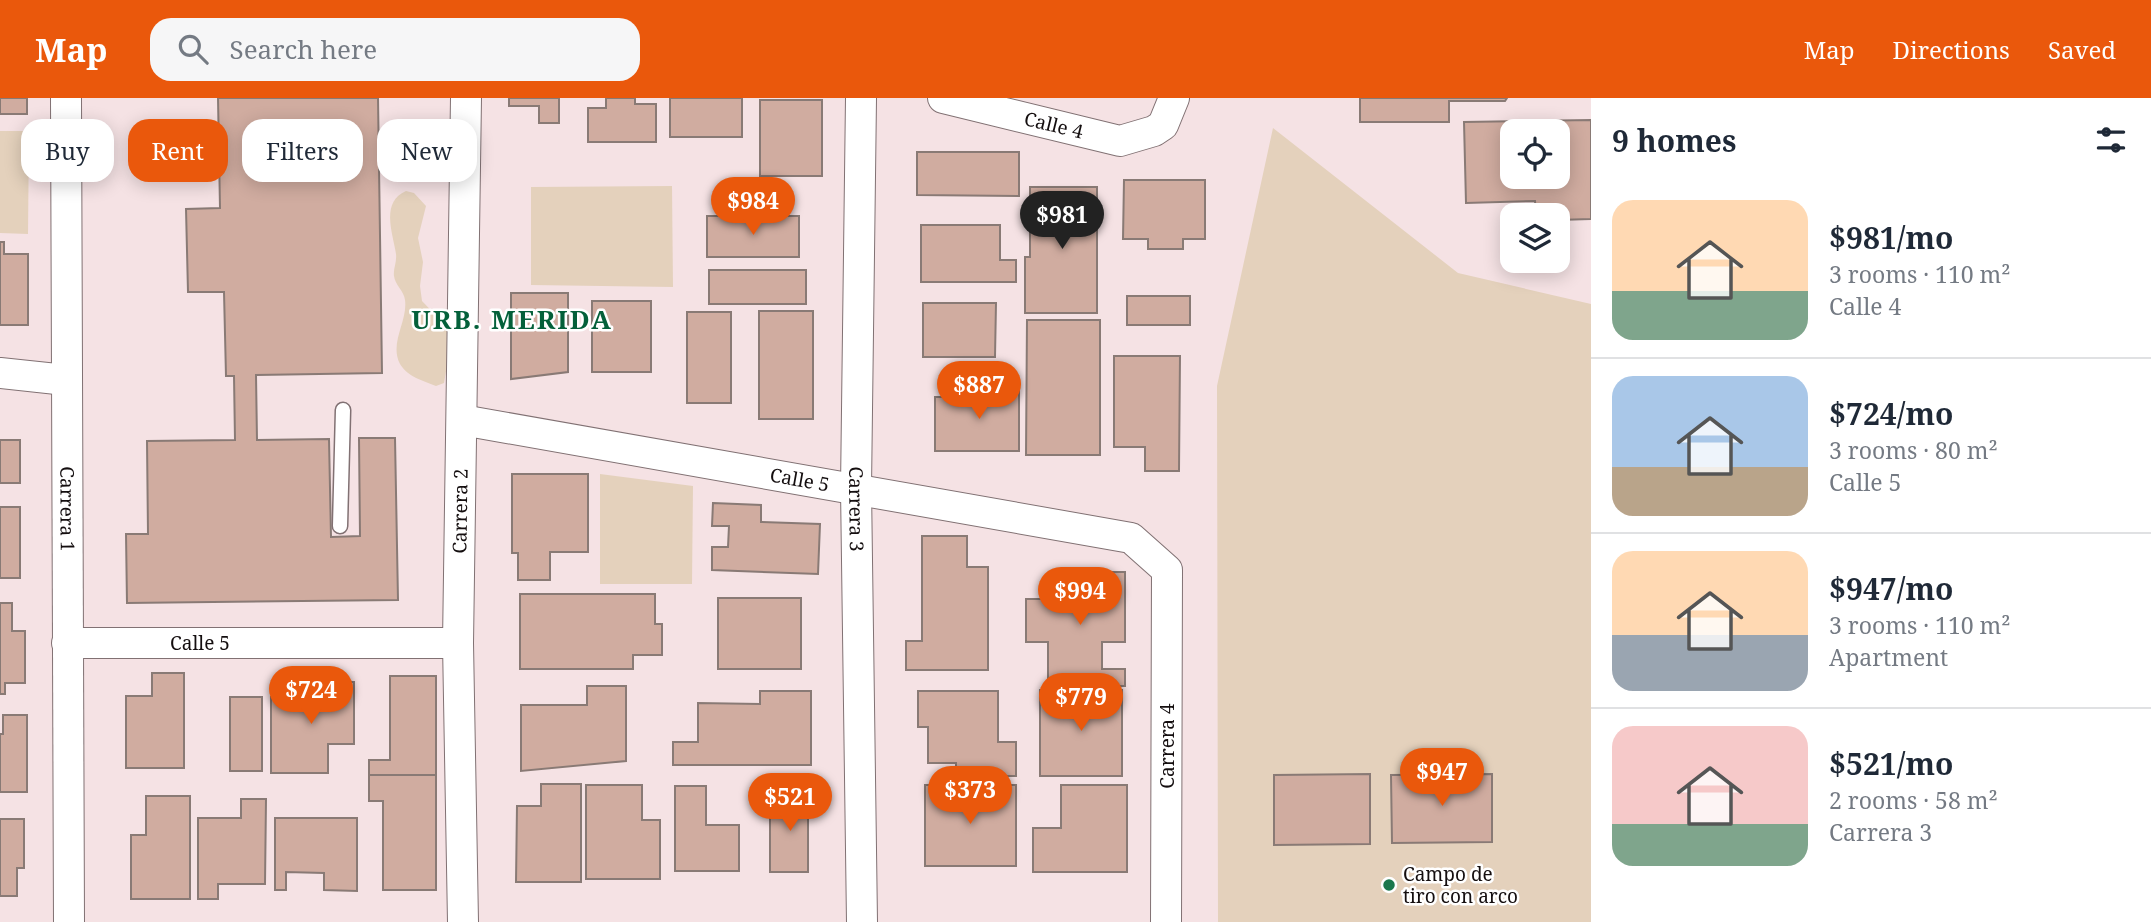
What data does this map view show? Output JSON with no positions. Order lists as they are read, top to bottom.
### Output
{
  "streets": {
    "street": [
      "Calle 4",
      "Calle 5",
      "Carrera 1",
      "Carrera 2",
      "Carrera 3",
      "Carrera 4"
    ]
  },
  "crossings": [
    ["Calle 5", "Carrera 1"],
    ["Calle 5", "Carrera 2"],
    ["Calle 5", "Carrera 3"],
    ["Calle 5", "Carrera 4"]
  ],
  "districts": ["URB. MERIDA"],
  "places": ["Campo de tiro con arco"],
  "page": {
    "header": "Map",
    "search": "Search here",
    "nav": ["Map", "Directions", "Saved"],
    "heading": "9 homes",
    "chip": [
      "Buy",
      "Rent",
      "Filters",
      "New"
    ],
    "price": [
      "$984",
      "$981",
      "$887",
      "$994",
      "$724",
      "$779",
      "$947",
      "$373",
      "$521"
    ],
    "list": [
      {
        "name": "$981/mo",
        "note": "3 rooms · 110 m² · Calle 4"
      },
      {
        "name": "$724/mo",
        "note": "3 rooms · 80 m² · Calle 5"
      },
      {
        "name": "$947/mo",
        "note": "3 rooms · 110 m² · Apartment"
      },
      {
        "name": "$521/mo",
        "note": "2 rooms · 58 m² · Carrera 3"
      }
    ]
  }
}
